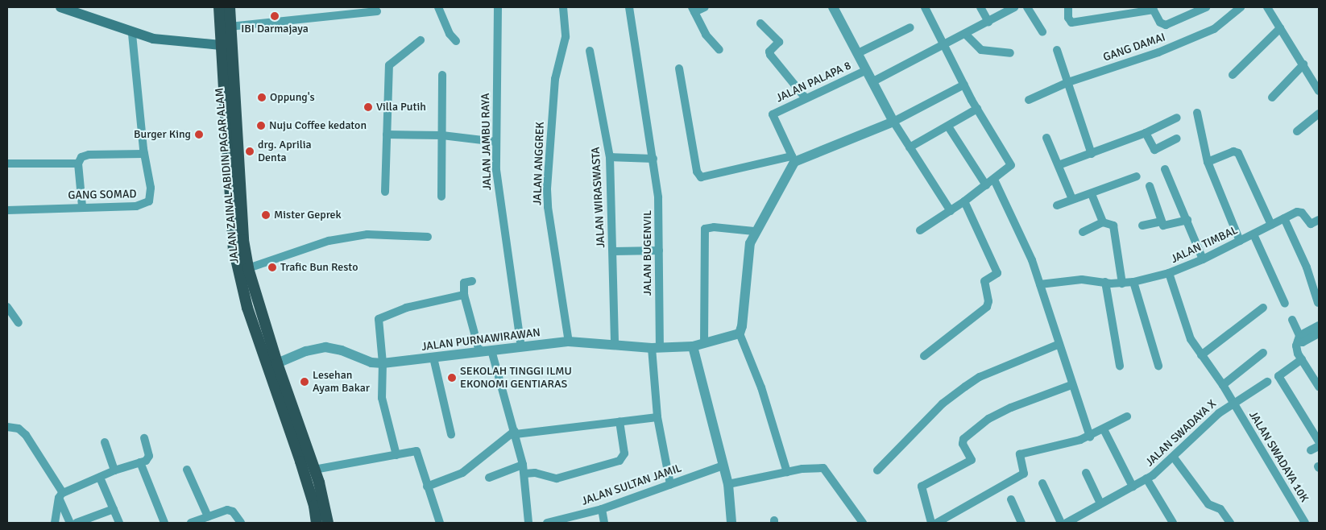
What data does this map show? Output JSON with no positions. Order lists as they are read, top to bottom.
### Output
{
  "streets": {
    "highway": ["JALAN ZAINAL ABIDIN PAGAR ALAM"],
    "street": [
      "GANG DAMAI",
      "JALAN PALAPA 8",
      "JALAN JAMBU RAYA",
      "JALAN ANGGREK",
      "GANG SOMAD",
      "JALAN WIRASWASTA",
      "JALAN TIMBAL",
      "JALAN BUGENVIL",
      "JALAN PURNAWIRAWAN",
      "JALAN SWADAYA X",
      "JALAN SWADAYA 10K",
      "JALAN SULTAN JAMIL"
    ]
  },
  "crossings": [
    ["JALAN JAMBU RAYA", "JALAN PURNAWIRAWAN"],
    ["JALAN ANGGREK", "JALAN PURNAWIRAWAN"],
    ["JALAN ZAINAL ABIDIN PAGAR ALAM", "JALAN PURNAWIRAWAN"],
    ["JALAN WIRASWASTA", "JALAN PURNAWIRAWAN"],
    ["JALAN TIMBAL", "JALAN SWADAYA 10K"],
    ["JALAN BUGENVIL", "JALAN PURNAWIRAWAN"],
    ["JALAN BUGENVIL", "JALAN SULTAN JAMIL"],
    ["JALAN SWADAYA X", "JALAN SWADAYA 10K"]
  ],
  "places": [
    "IBI Darmajaya",
    "Oppung's",
    "Villa Putih",
    "Nuju Coffee kedaton",
    "Burger King",
    "drg. Aprilia Denta",
    "Mister Geprek",
    "Trafic Bun Resto",
    "SEKOLAH TINGGI ILMU EKONOMI GENTIARAS",
    "Lesehan Ayam Bakar"
  ]
}
